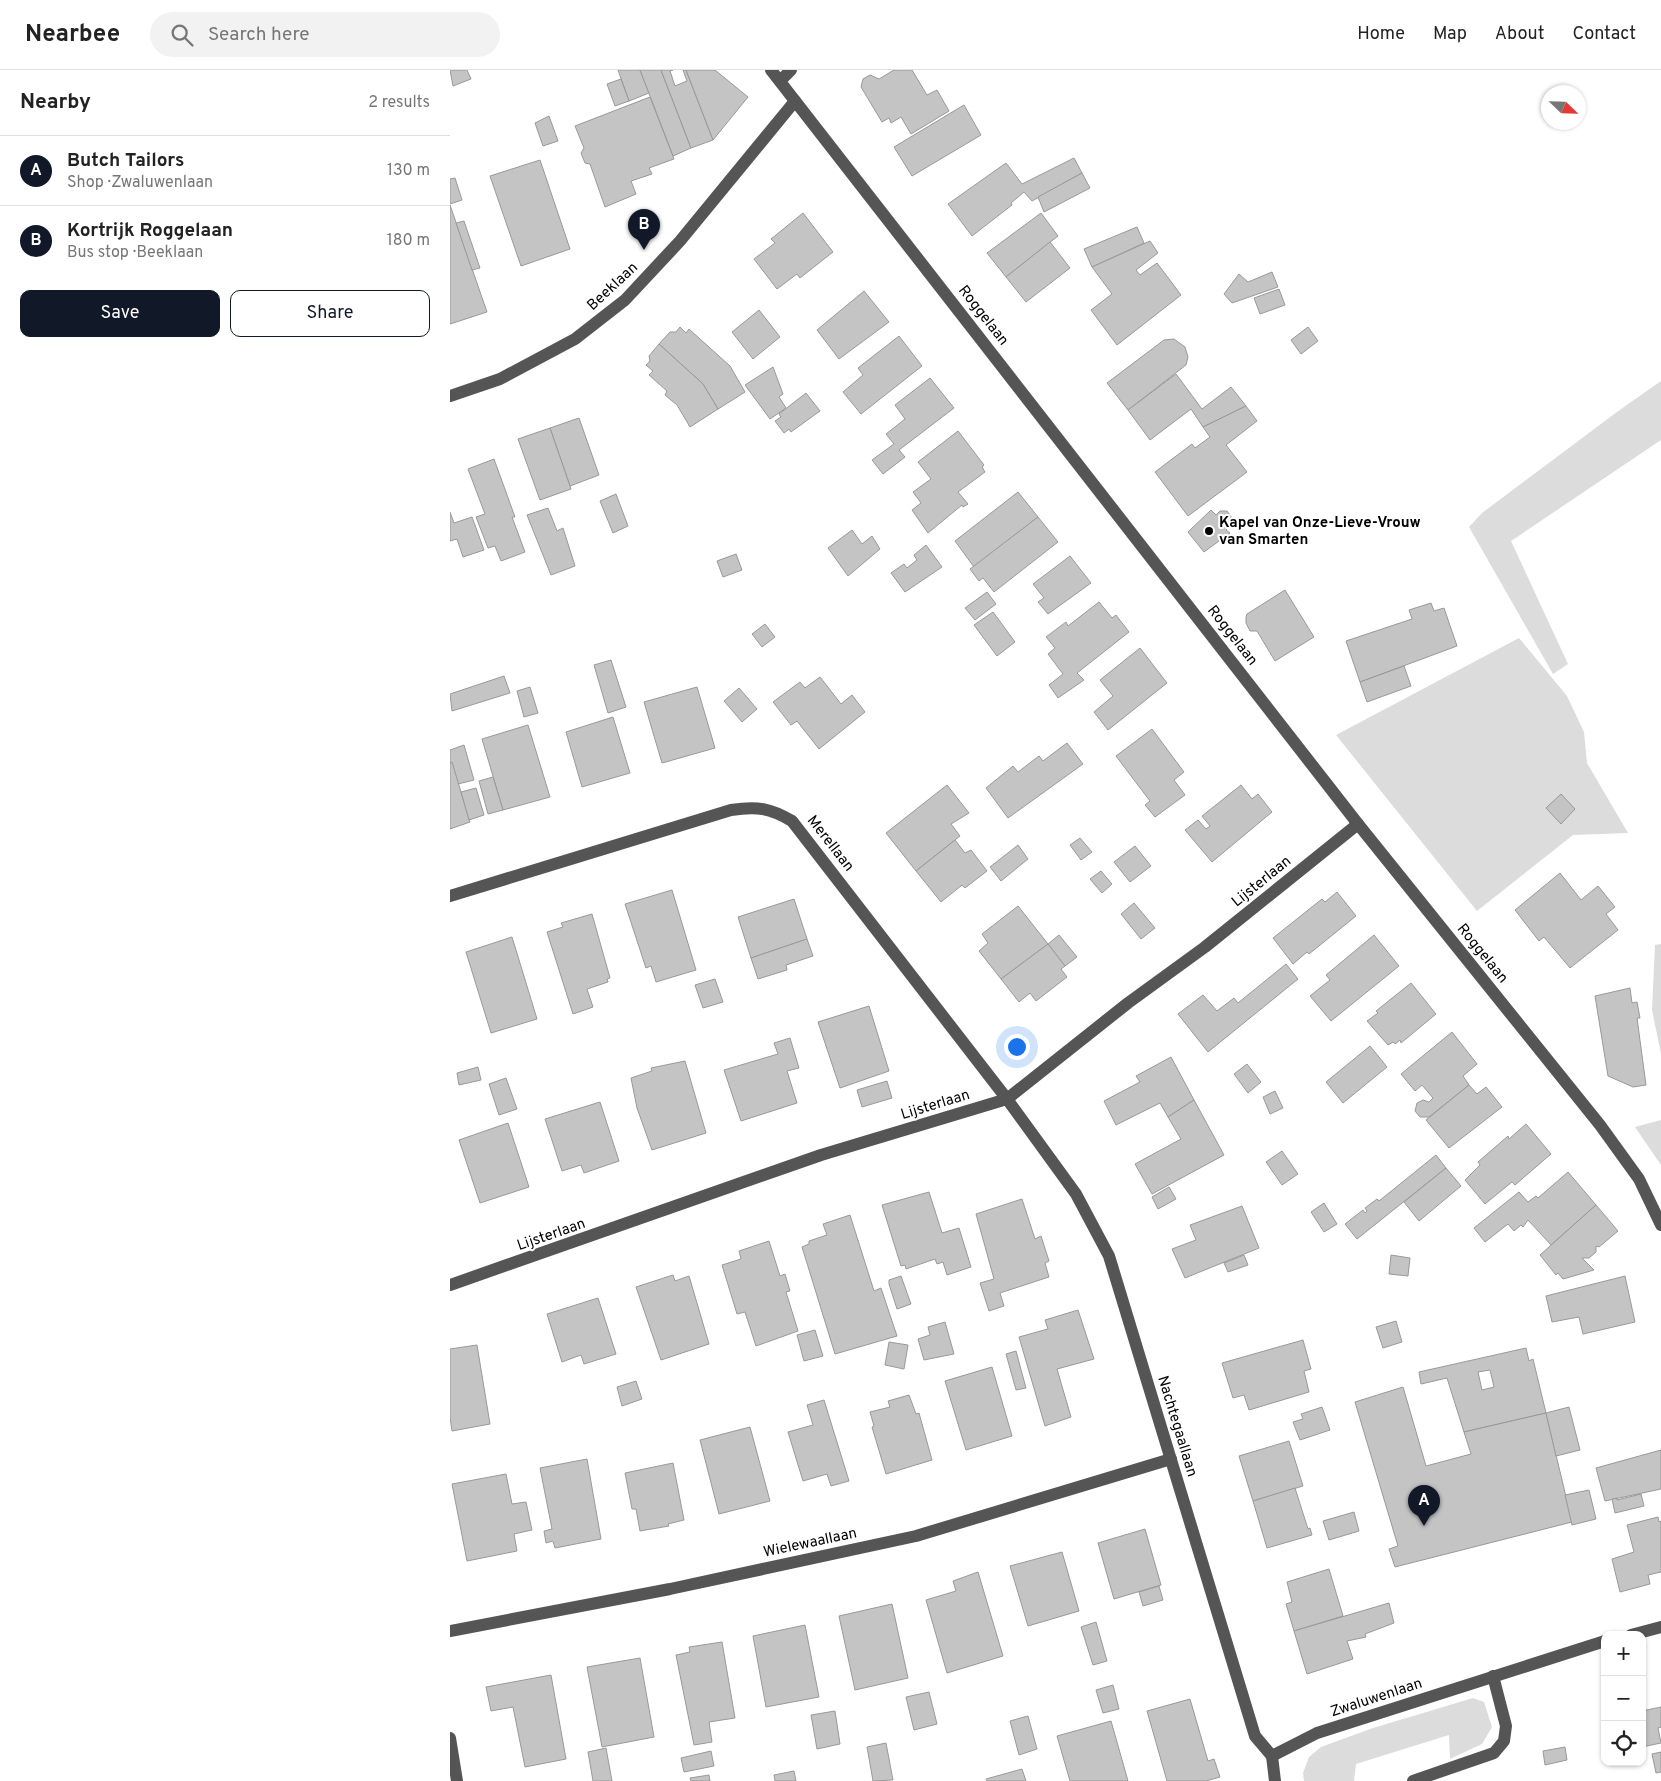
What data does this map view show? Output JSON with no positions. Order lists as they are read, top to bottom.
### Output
{
  "streets": {
    "street": [
      "Beeklaan",
      "Roggelaan",
      "Merellaan",
      "Lijsterlaan",
      "Nachtegaallaan",
      "Wielewaallaan",
      "Zwaluwenlaan"
    ]
  },
  "crossings": [
    ["Beeklaan", "Roggelaan"],
    ["Roggelaan", "Lijsterlaan"],
    ["Merellaan", "Lijsterlaan"],
    ["Merellaan", "Nachtegaallaan"],
    ["Lijsterlaan", "Nachtegaallaan"],
    ["Nachtegaallaan", "Wielewaallaan"],
    ["Nachtegaallaan", "Zwaluwenlaan"]
  ],
  "places": ["Kapel van Onze-Lieve-Vrouw van Smarten"],
  "north": "bottom right",
  "page": {
    "header": "Nearbee",
    "search": "Search here",
    "nav": [
      "Home",
      "Map",
      "About",
      "Contact"
    ],
    "heading": ["Nearby", "2 results"],
    "list": [
      {
        "mark": "A",
        "name": "Butch Tailors",
        "note": "Shop · Zwaluwenlaan",
        "value": "130 m"
      },
      {
        "mark": "B",
        "name": "Kortrijk Roggelaan",
        "note": "Bus stop · Beeklaan",
        "value": "180 m"
      }
    ],
    "pins": ["B", "A"],
    "buttons": ["Save", "Share"],
    "map_buttons": ["+", "−"]
  }
}
